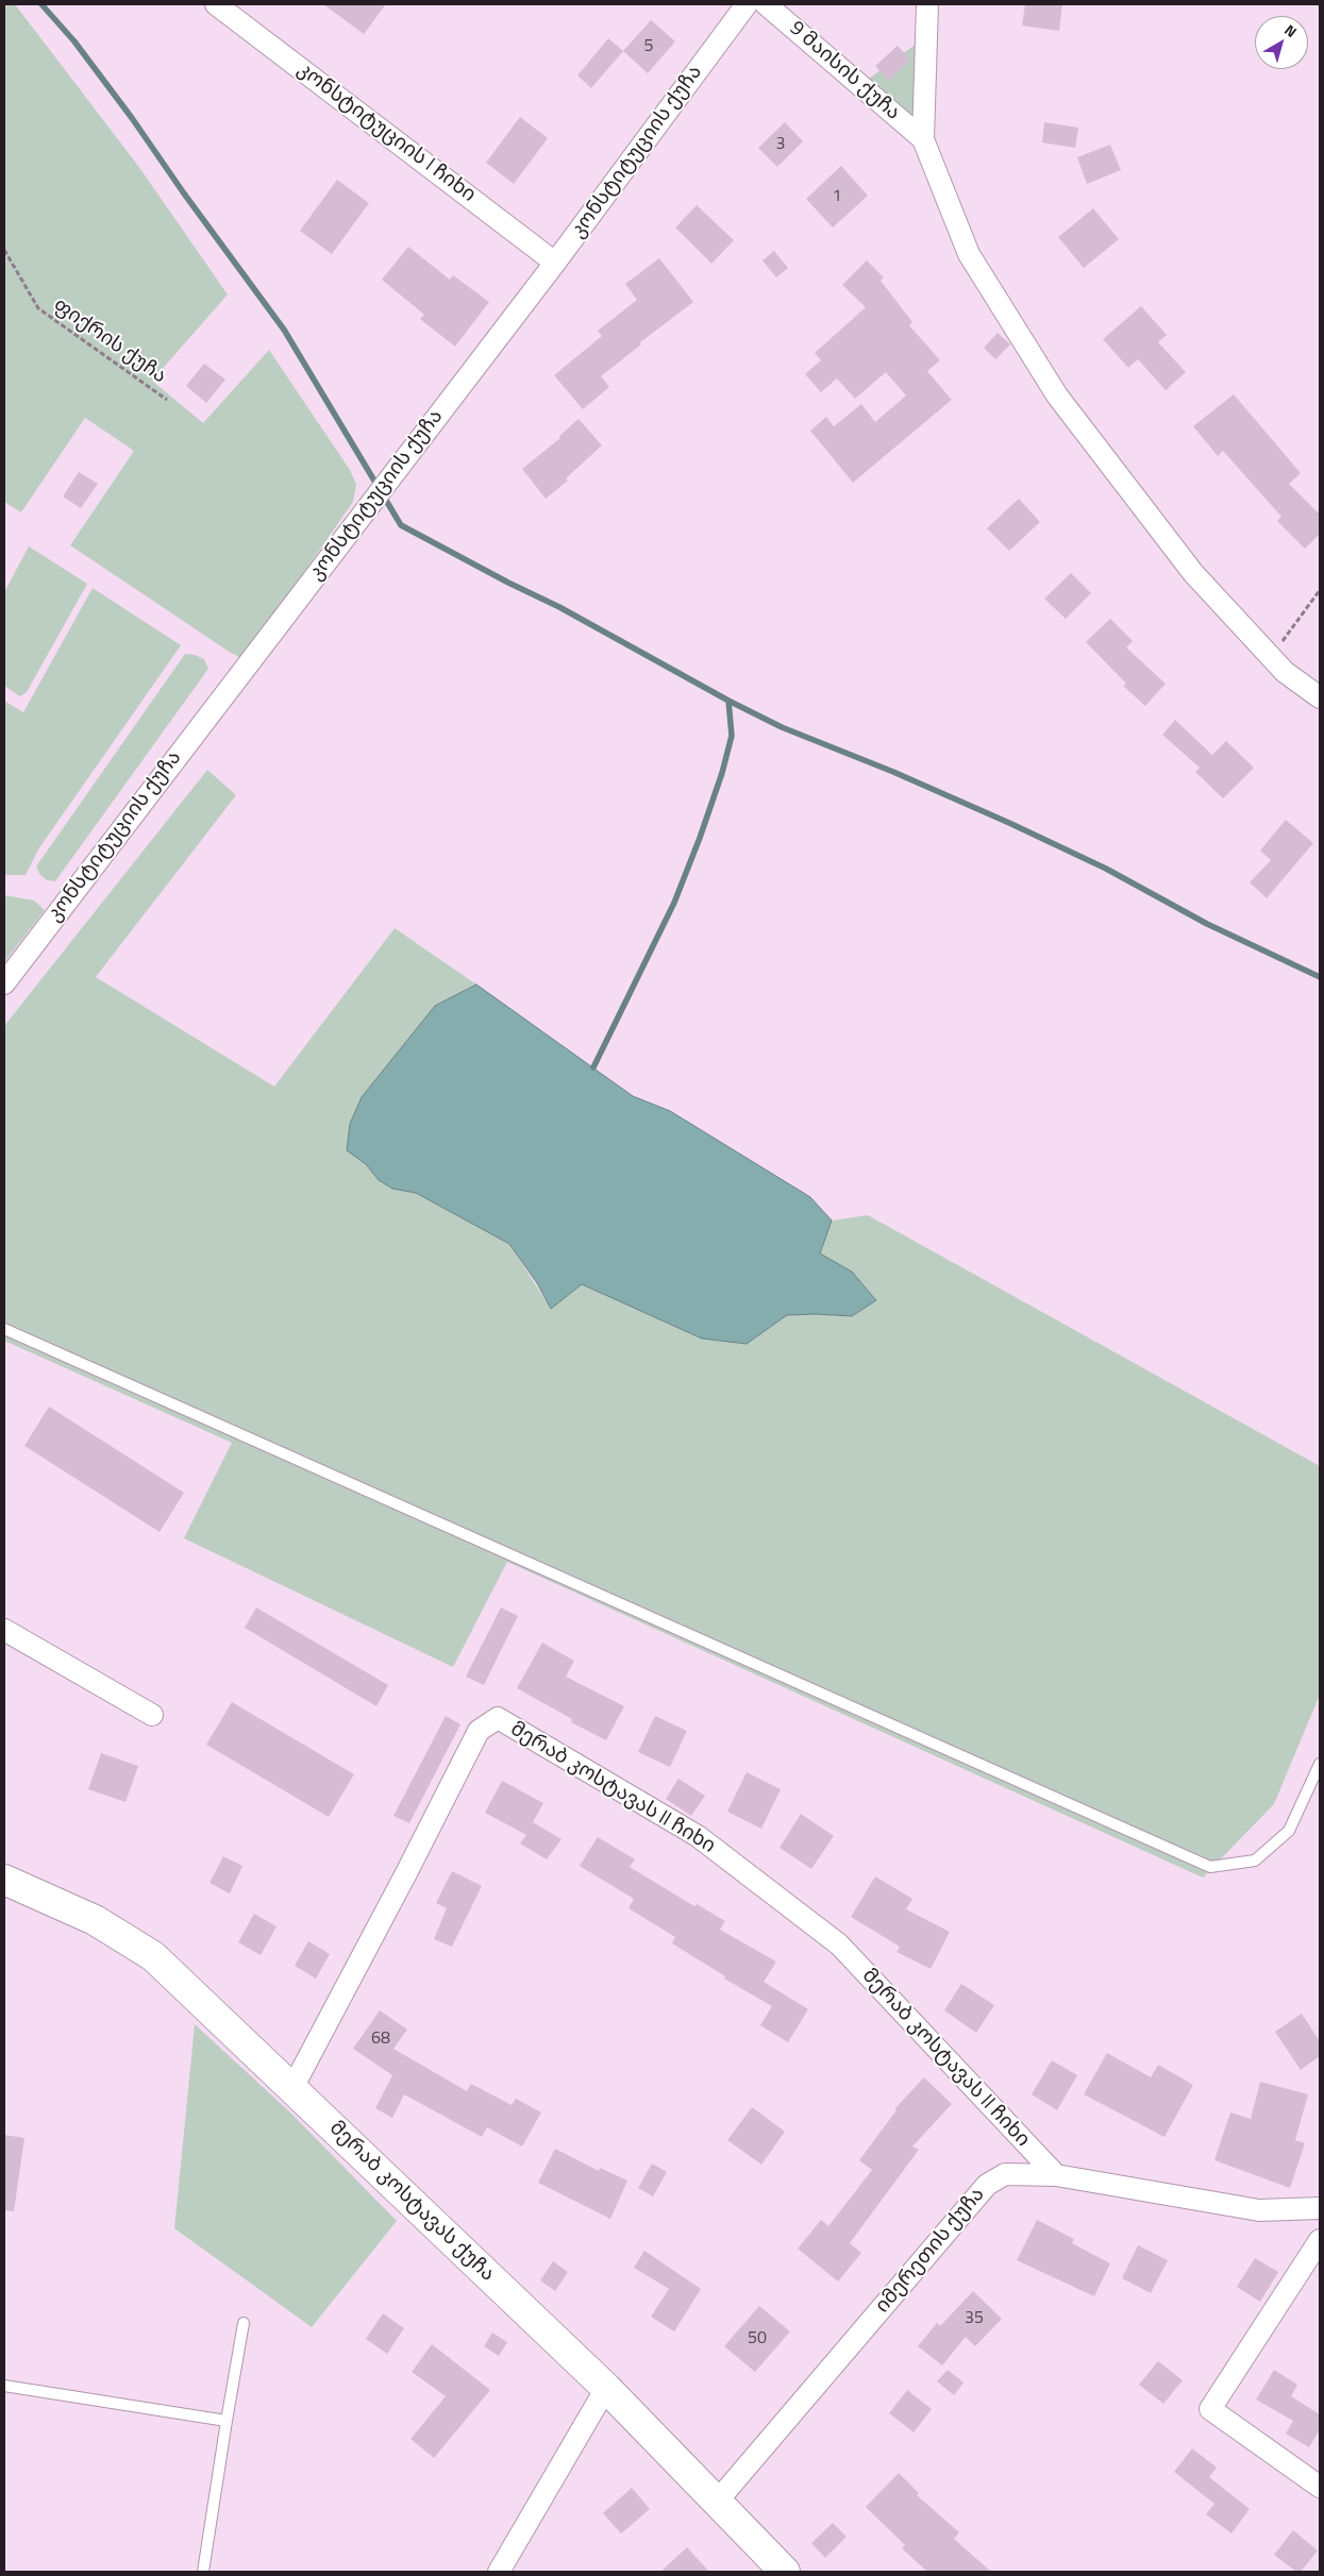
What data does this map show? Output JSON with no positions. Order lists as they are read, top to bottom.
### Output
{
  "streets": {
    "main road": ["მერაბ კოსტავას ქუჩა"],
    "street": [
      "9 მაისის ქუჩა",
      "კონსტიტუციის I ჩიხი",
      "კონსტიტუციის ქუჩა",
      "მერაბ კოსტავას II ჩიხი",
      "იმერეთის ქუჩა"
    ],
    "path": ["ფიქრის ქუჩა"]
  },
  "crossings": [
    ["კონსტიტუციის I ჩიხი", "კონსტიტუციის ქუჩა"],
    ["მერაბ კოსტავას II ჩიხი", "მერაბ კოსტავას ქუჩა"],
    ["მერაბ კოსტავას II ჩიხი", "იმერეთის ქუჩა"],
    ["მერაბ კოსტავას ქუჩა", "იმერეთის ქუჩა"]
  ],
  "house_numbers": [
    "5",
    "3",
    "1",
    "68",
    "35",
    "50"
  ],
  "north": "top right"
}
